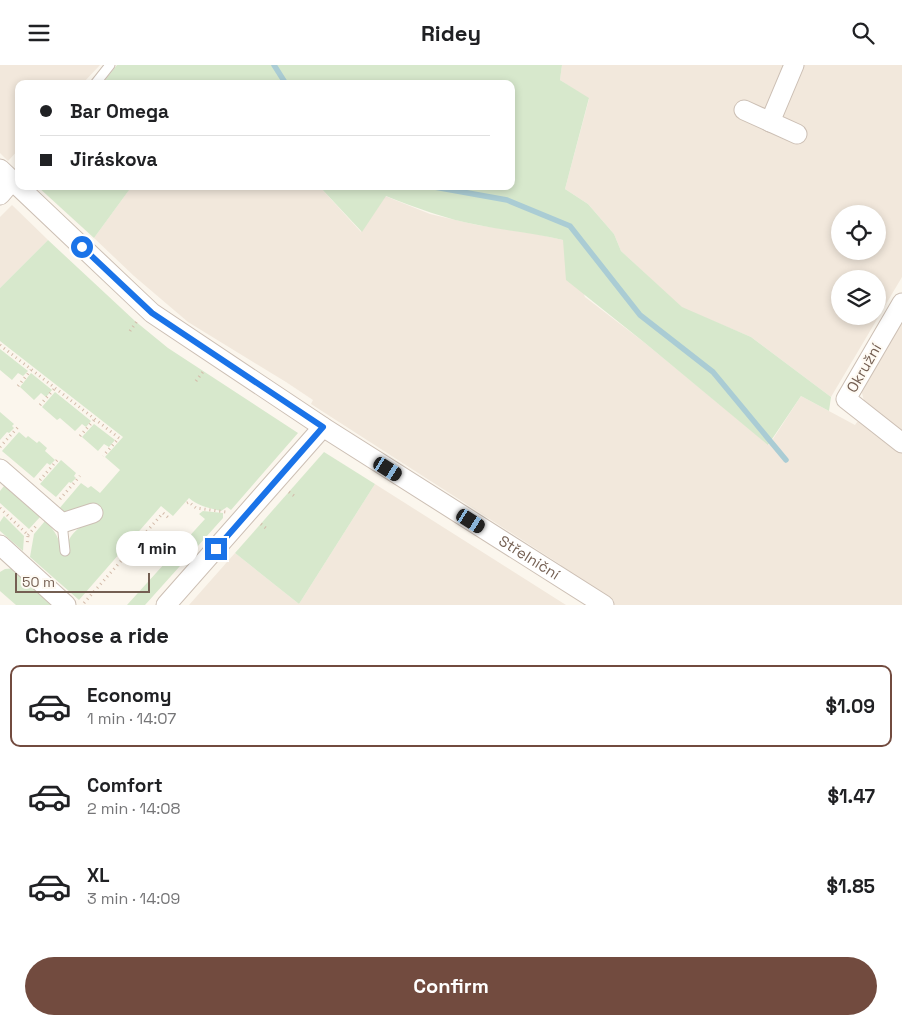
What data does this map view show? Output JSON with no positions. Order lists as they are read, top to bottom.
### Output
{
  "streets": {
    "street": ["Okružní", "Střelniční"]
  },
  "scale_bar": "50 m",
  "page": {
    "header": "Ridey",
    "banner": ["Bar Omega", "Jiráskova"],
    "bubble": "1 min",
    "scale": "50 m",
    "heading": "Choose a ride",
    "list": [
      {
        "name": "Economy",
        "note": "1 min · 14:07",
        "value": "$1.09"
      },
      {
        "name": "Comfort",
        "note": "2 min · 14:08",
        "value": "$1.47"
      },
      {
        "name": "XL",
        "note": "3 min · 14:09",
        "value": "$1.85"
      }
    ],
    "buttons": "Confirm"
  }
}
